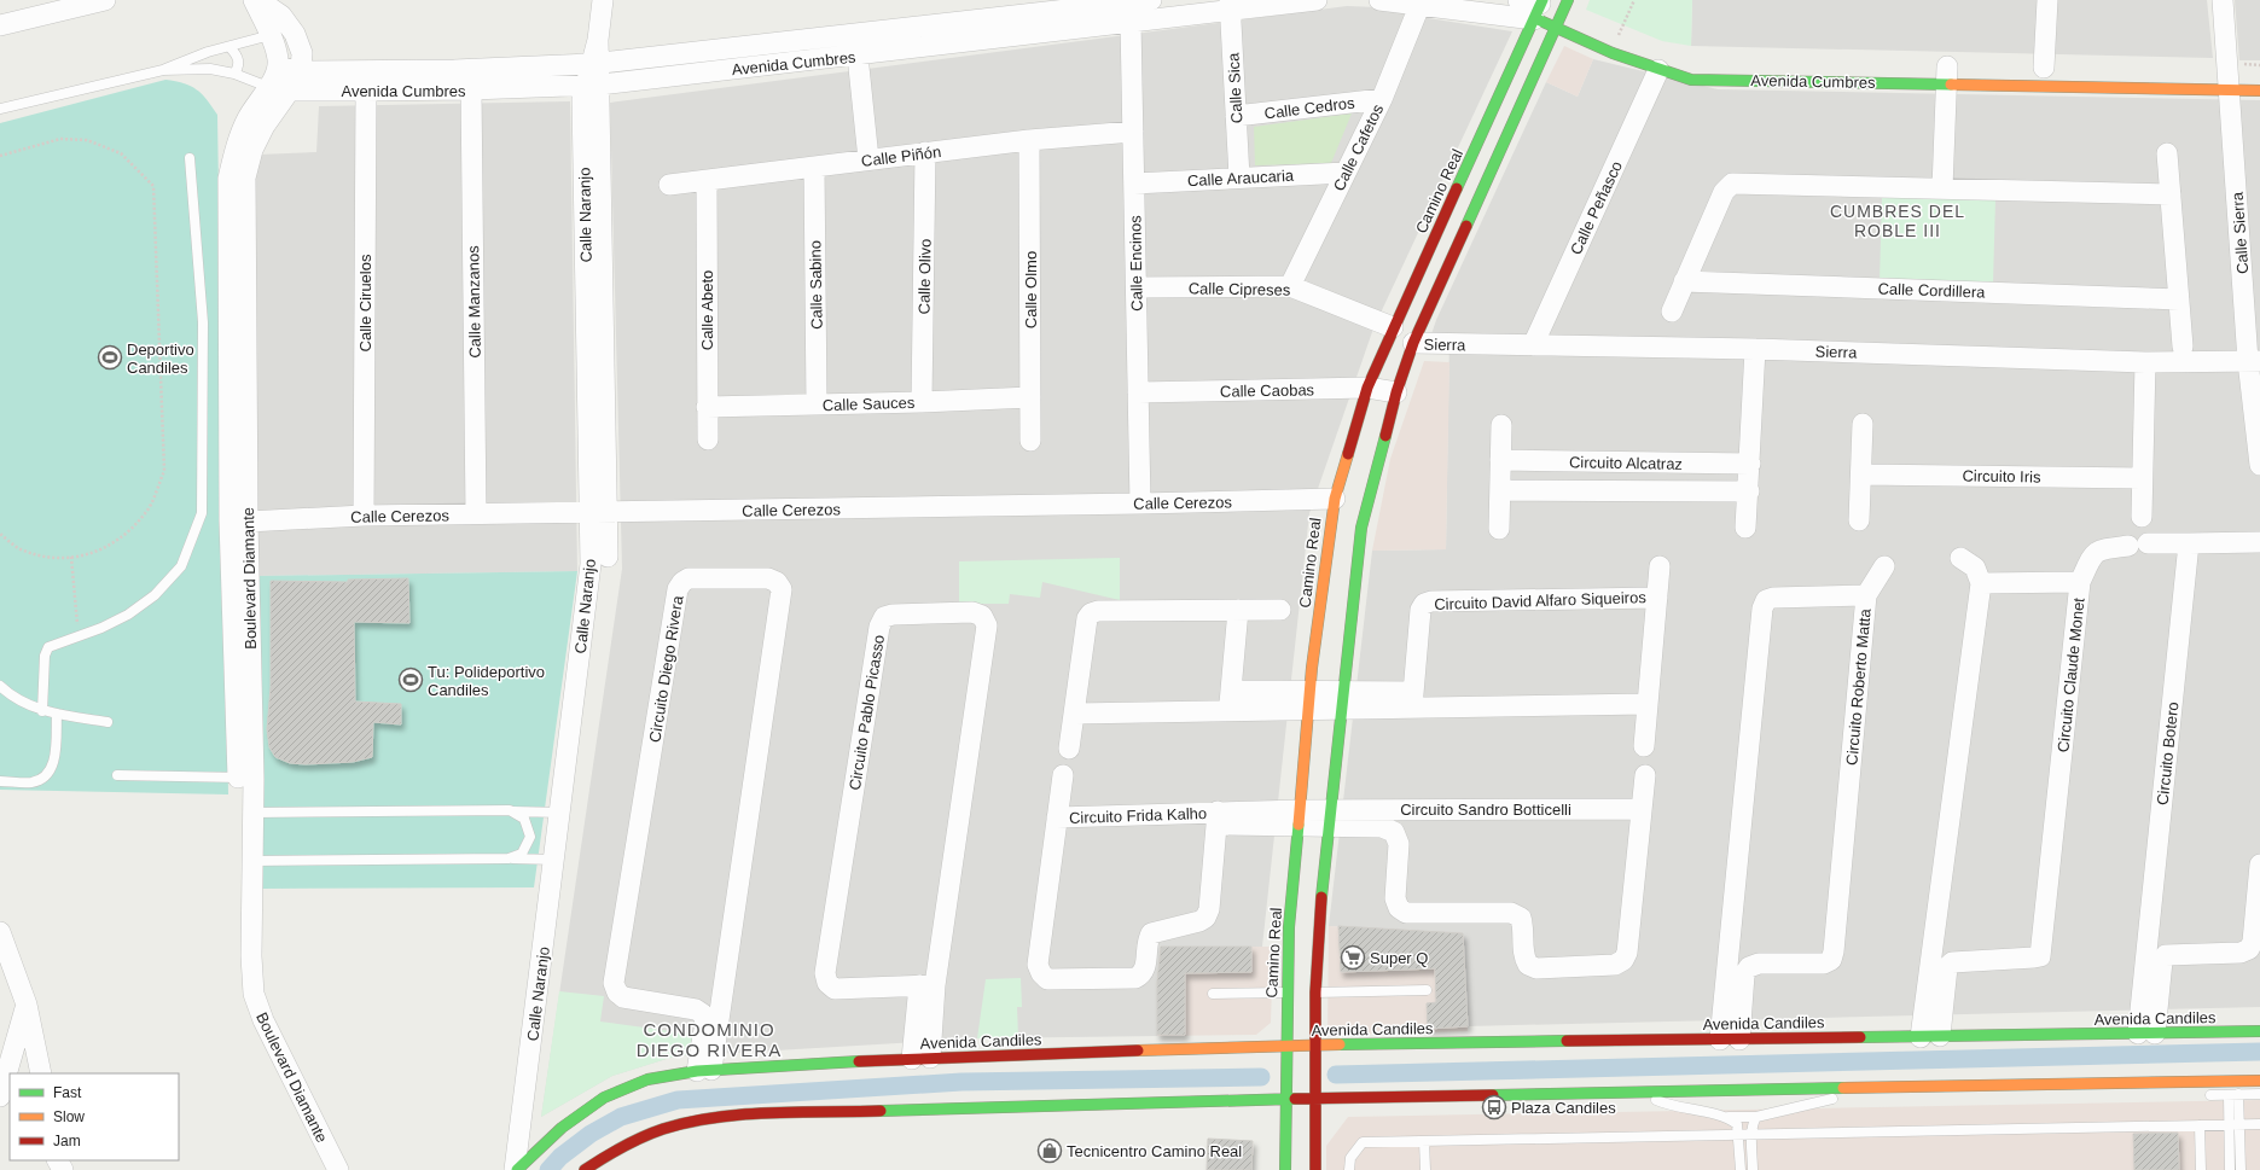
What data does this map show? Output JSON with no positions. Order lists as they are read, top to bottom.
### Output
{
  "streets": {
    "main road": ["Avenida Cumbres", "Camino Real", "Avenida Candiles"],
    "street": [
      "Calle Sica",
      "Calle Cedros",
      "Calle Cafetos",
      "Calle Piñón",
      "Calle Araucaria",
      "Calle Peñasco",
      "Calle Naranjo",
      "Calle Sierra",
      "Calle Encinos",
      "Calle Olivo",
      "Calle Sabino",
      "Calle Cipreses",
      "Calle Olmo",
      "Calle Cordillera",
      "Calle Manzanos",
      "Calle Ciruelos",
      "Calle Abeto",
      "Sierra",
      "Calle Caobas",
      "Calle Sauces",
      "Circuito Alcatraz",
      "Circuito Iris",
      "Calle Cerezos",
      "Boulevard Diamante",
      "Circuito David Alfaro Siqueiros",
      "Circuito Diego Rivera",
      "Circuito Claude Monet",
      "Circuito Roberto Matta",
      "Circuito Pablo Picasso",
      "Circuito Botero",
      "Circuito Sandro Botticelli",
      "Circuito Frida Kalho"
    ]
  },
  "crossings": [
    ["Avenida Cumbres", "Calle Sica"],
    ["Avenida Cumbres", "Calle Cafetos"],
    ["Avenida Cumbres", "Camino Real"],
    ["Avenida Cumbres", "Calle Peñasco"],
    ["Avenida Cumbres", "Calle Naranjo"],
    ["Avenida Cumbres", "Calle Sierra"],
    ["Avenida Cumbres", "Calle Encinos"],
    ["Avenida Cumbres", "Calle Manzanos"],
    ["Avenida Cumbres", "Calle Ciruelos"],
    ["Avenida Cumbres", "Boulevard Diamante"],
    ["Calle Sica", "Calle Cedros"],
    ["Calle Sica", "Calle Araucaria"],
    ["Calle Cedros", "Calle Cafetos"],
    ["Calle Cafetos", "Calle Araucaria"],
    ["Calle Cafetos", "Calle Cipreses"],
    ["Calle Piñón", "Calle Encinos"],
    ["Calle Piñón", "Calle Olivo"],
    ["Calle Piñón", "Calle Sabino"],
    ["Calle Piñón", "Calle Olmo"],
    ["Calle Piñón", "Calle Abeto"],
    ["Calle Araucaria", "Calle Encinos"],
    ["Camino Real", "Calle Cipreses"],
    ["Camino Real", "Sierra"],
    ["Camino Real", "Calle Caobas"],
    ["Camino Real", "Calle Cerezos"],
    ["Camino Real", "Circuito Sandro Botticelli"],
    ["Camino Real", "Circuito Frida Kalho"],
    ["Camino Real", "Avenida Candiles"],
    ["Calle Peñasco", "Sierra"],
    ["Calle Naranjo", "Calle Cerezos"],
    ["Calle Naranjo", "Avenida Candiles"],
    ["Calle Sierra", "Sierra"],
    ["Calle Encinos", "Calle Cipreses"],
    ["Calle Encinos", "Calle Caobas"],
    ["Calle Encinos", "Calle Cerezos"],
    ["Calle Olivo", "Calle Sauces"],
    ["Calle Sabino", "Calle Sauces"],
    ["Calle Olmo", "Calle Sauces"],
    ["Calle Manzanos", "Calle Cerezos"],
    ["Calle Ciruelos", "Calle Cerezos"],
    ["Calle Abeto", "Calle Sauces"],
    ["Calle Cerezos", "Boulevard Diamante"],
    ["Circuito Diego Rivera", "Avenida Candiles"],
    ["Circuito Claude Monet", "Avenida Candiles"],
    ["Circuito Roberto Matta", "Avenida Candiles"],
    ["Circuito Pablo Picasso", "Avenida Candiles"],
    ["Circuito Botero", "Avenida Candiles"],
    ["Circuito Sandro Botticelli", "Circuito Frida Kalho"]
  ],
  "districts": ["CUMBRES DEL ROBLE III", "CONDOMINIO DIEGO RIVERA"],
  "places": {
    "sports": ["Deportivo Candiles", "Tu: Polideportivo Candiles"],
    "supermarket": ["Super Q"],
    "bus stop": ["Plaza Candiles"],
    "shop": ["Tecnicentro Camino Real"]
  },
  "legend": ["Fast", "Slow", "Jam"]
}
